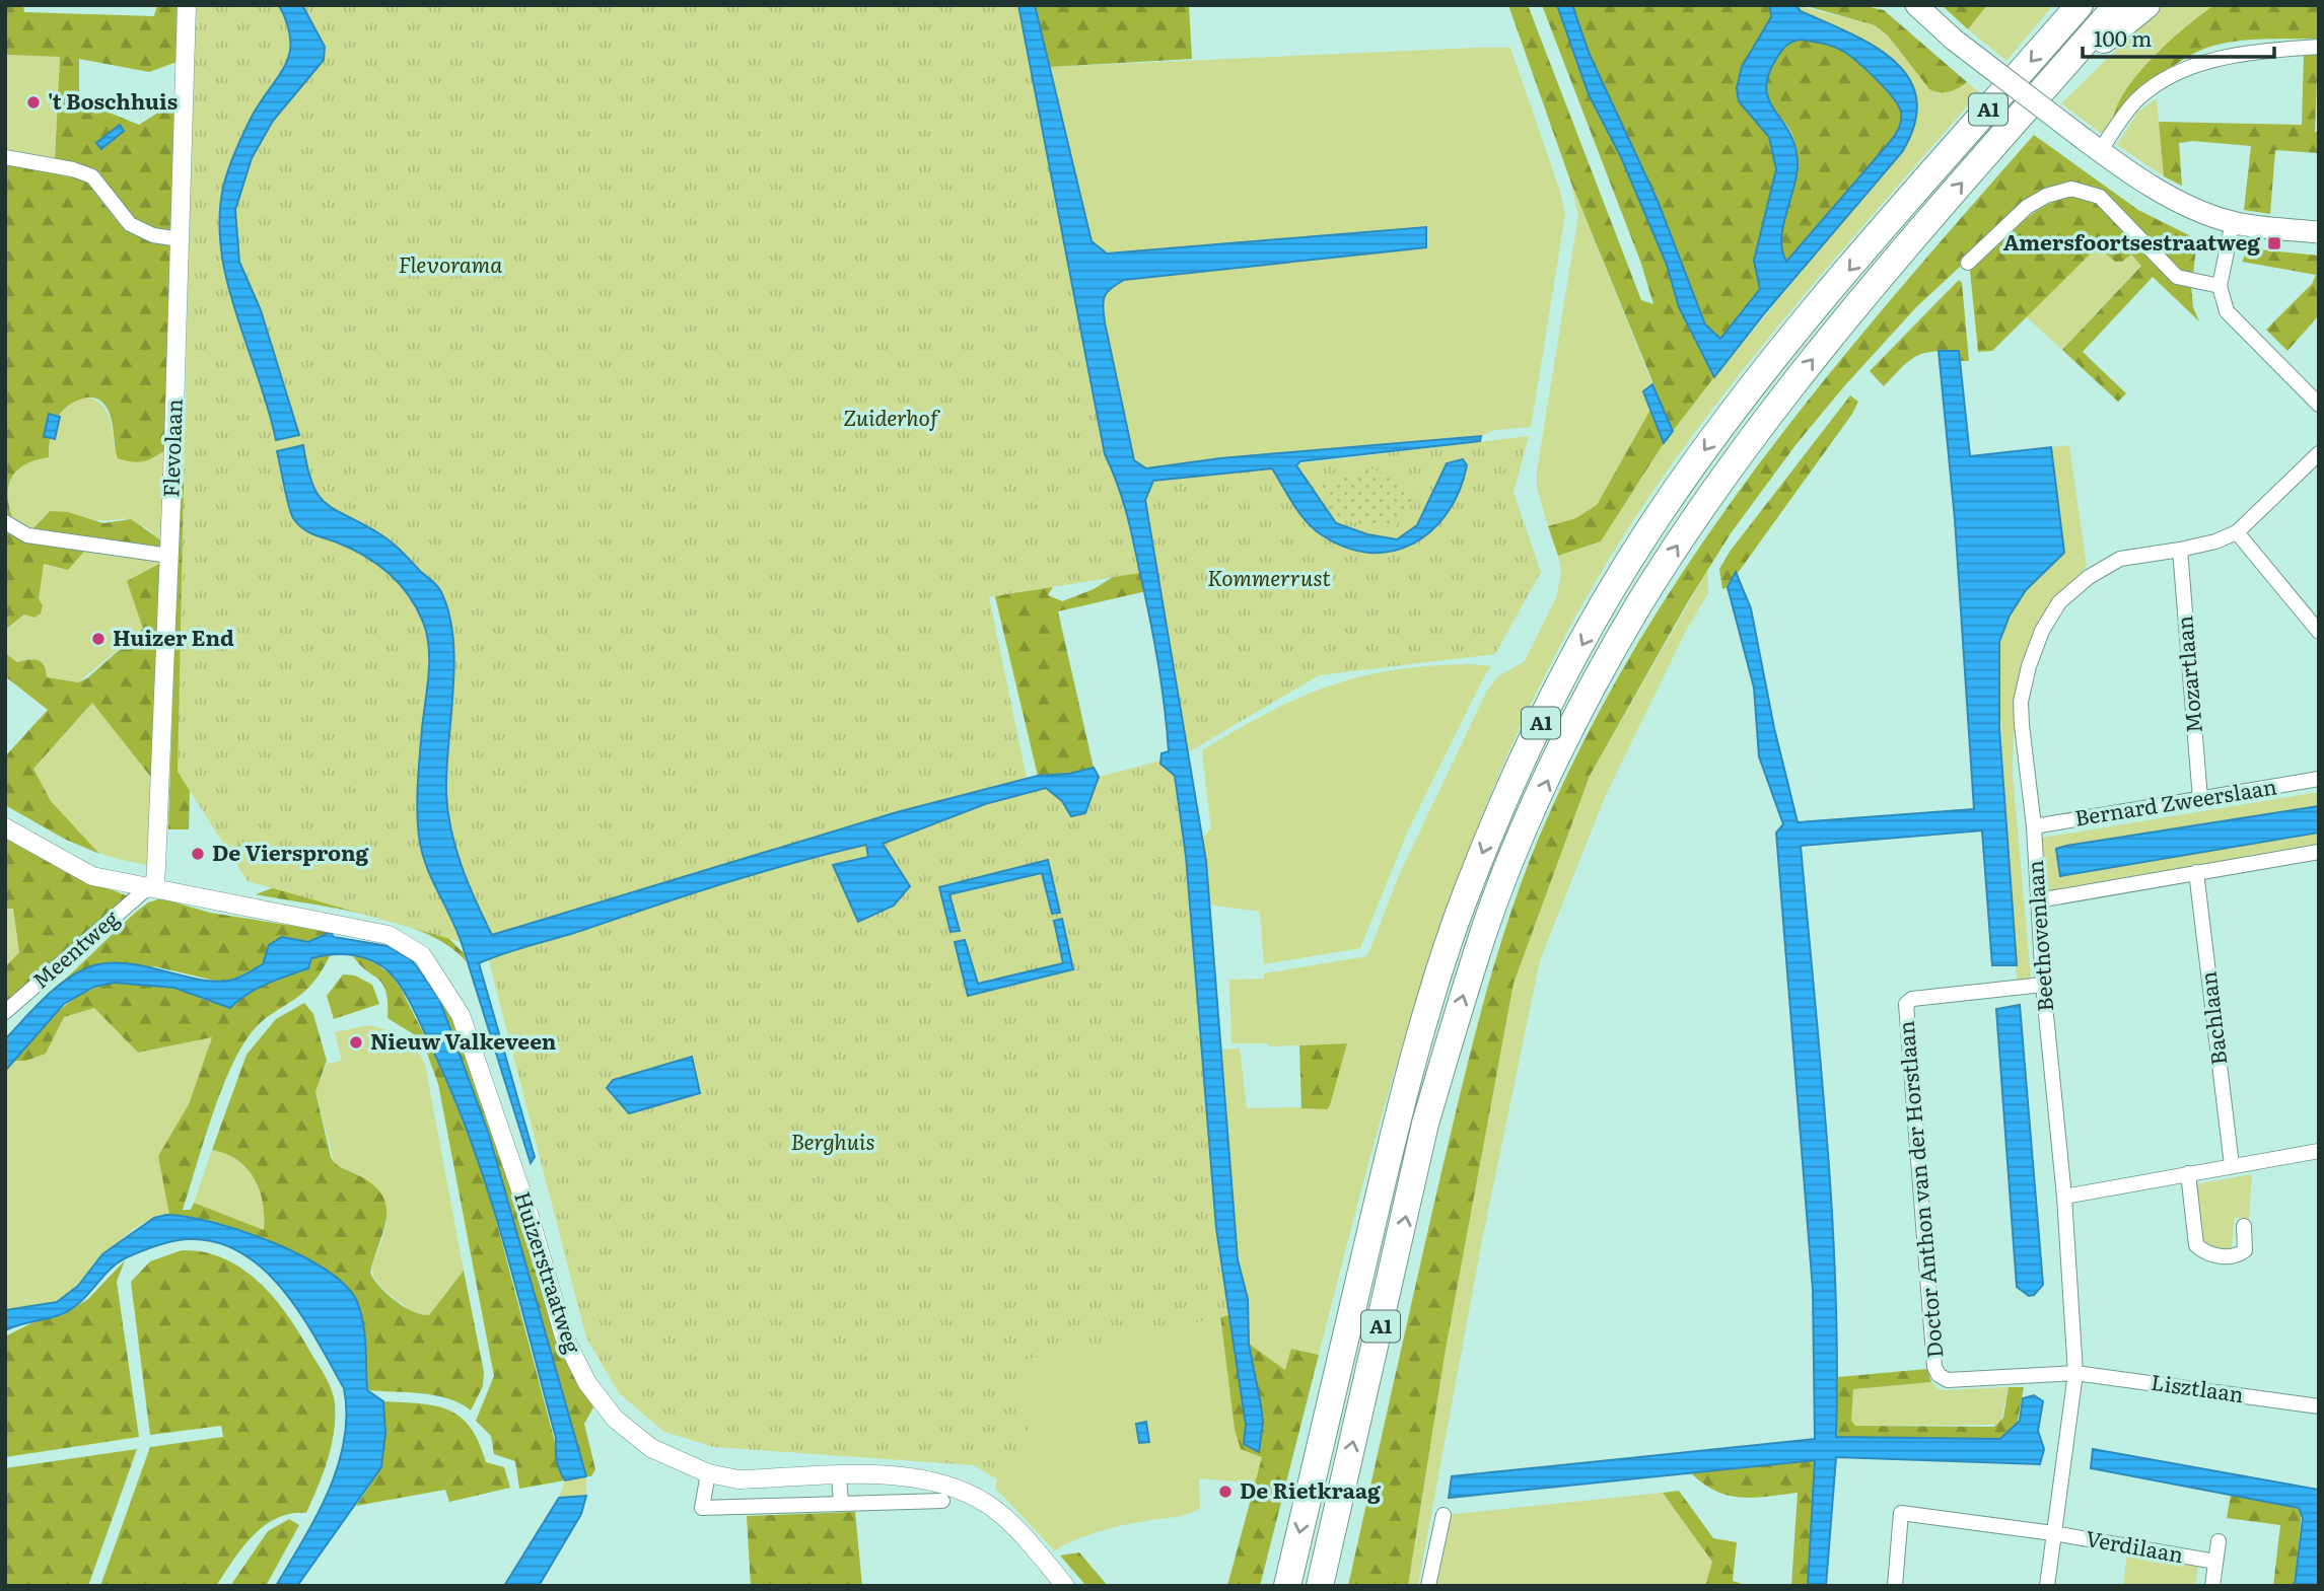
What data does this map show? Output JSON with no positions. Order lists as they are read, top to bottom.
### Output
{
  "streets": {
    "highway": ["A1"],
    "street": [
      "Flevolaan",
      "Mozartlaan",
      "Bernard Zweerslaan",
      "Beethovenlaan",
      "Meentweg",
      "Bachlaan",
      "Doctor Anthon van der Horstlaan",
      "Huizerstraatweg",
      "Lisztlaan",
      "Verdilaan"
    ]
  },
  "crossings": [
    ["Flevolaan", "Meentweg"],
    ["Flevolaan", "Huizerstraatweg"],
    ["Mozartlaan", "Bernard Zweerslaan"],
    ["Mozartlaan", "Beethovenlaan"],
    ["Bernard Zweerslaan", "Beethovenlaan"],
    ["Beethovenlaan", "Doctor Anthon van der Horstlaan"],
    ["Beethovenlaan", "Lisztlaan"],
    ["Beethovenlaan", "Verdilaan"],
    ["Meentweg", "Huizerstraatweg"],
    ["Doctor Anthon van der Horstlaan", "Lisztlaan"]
  ],
  "parks": [
    "Flevorama",
    "Zuiderhof",
    "Kommerrust",
    "Berghuis"
  ],
  "places": {
    "other": [
      "'t Boschhuis",
      "Huizer End",
      "De Viersprong",
      "Nieuw Valkeveen",
      "De Rietkraag"
    ],
    "transit": ["Amersfoortsestraatweg"]
  },
  "scale_bar": "100 m"
}
